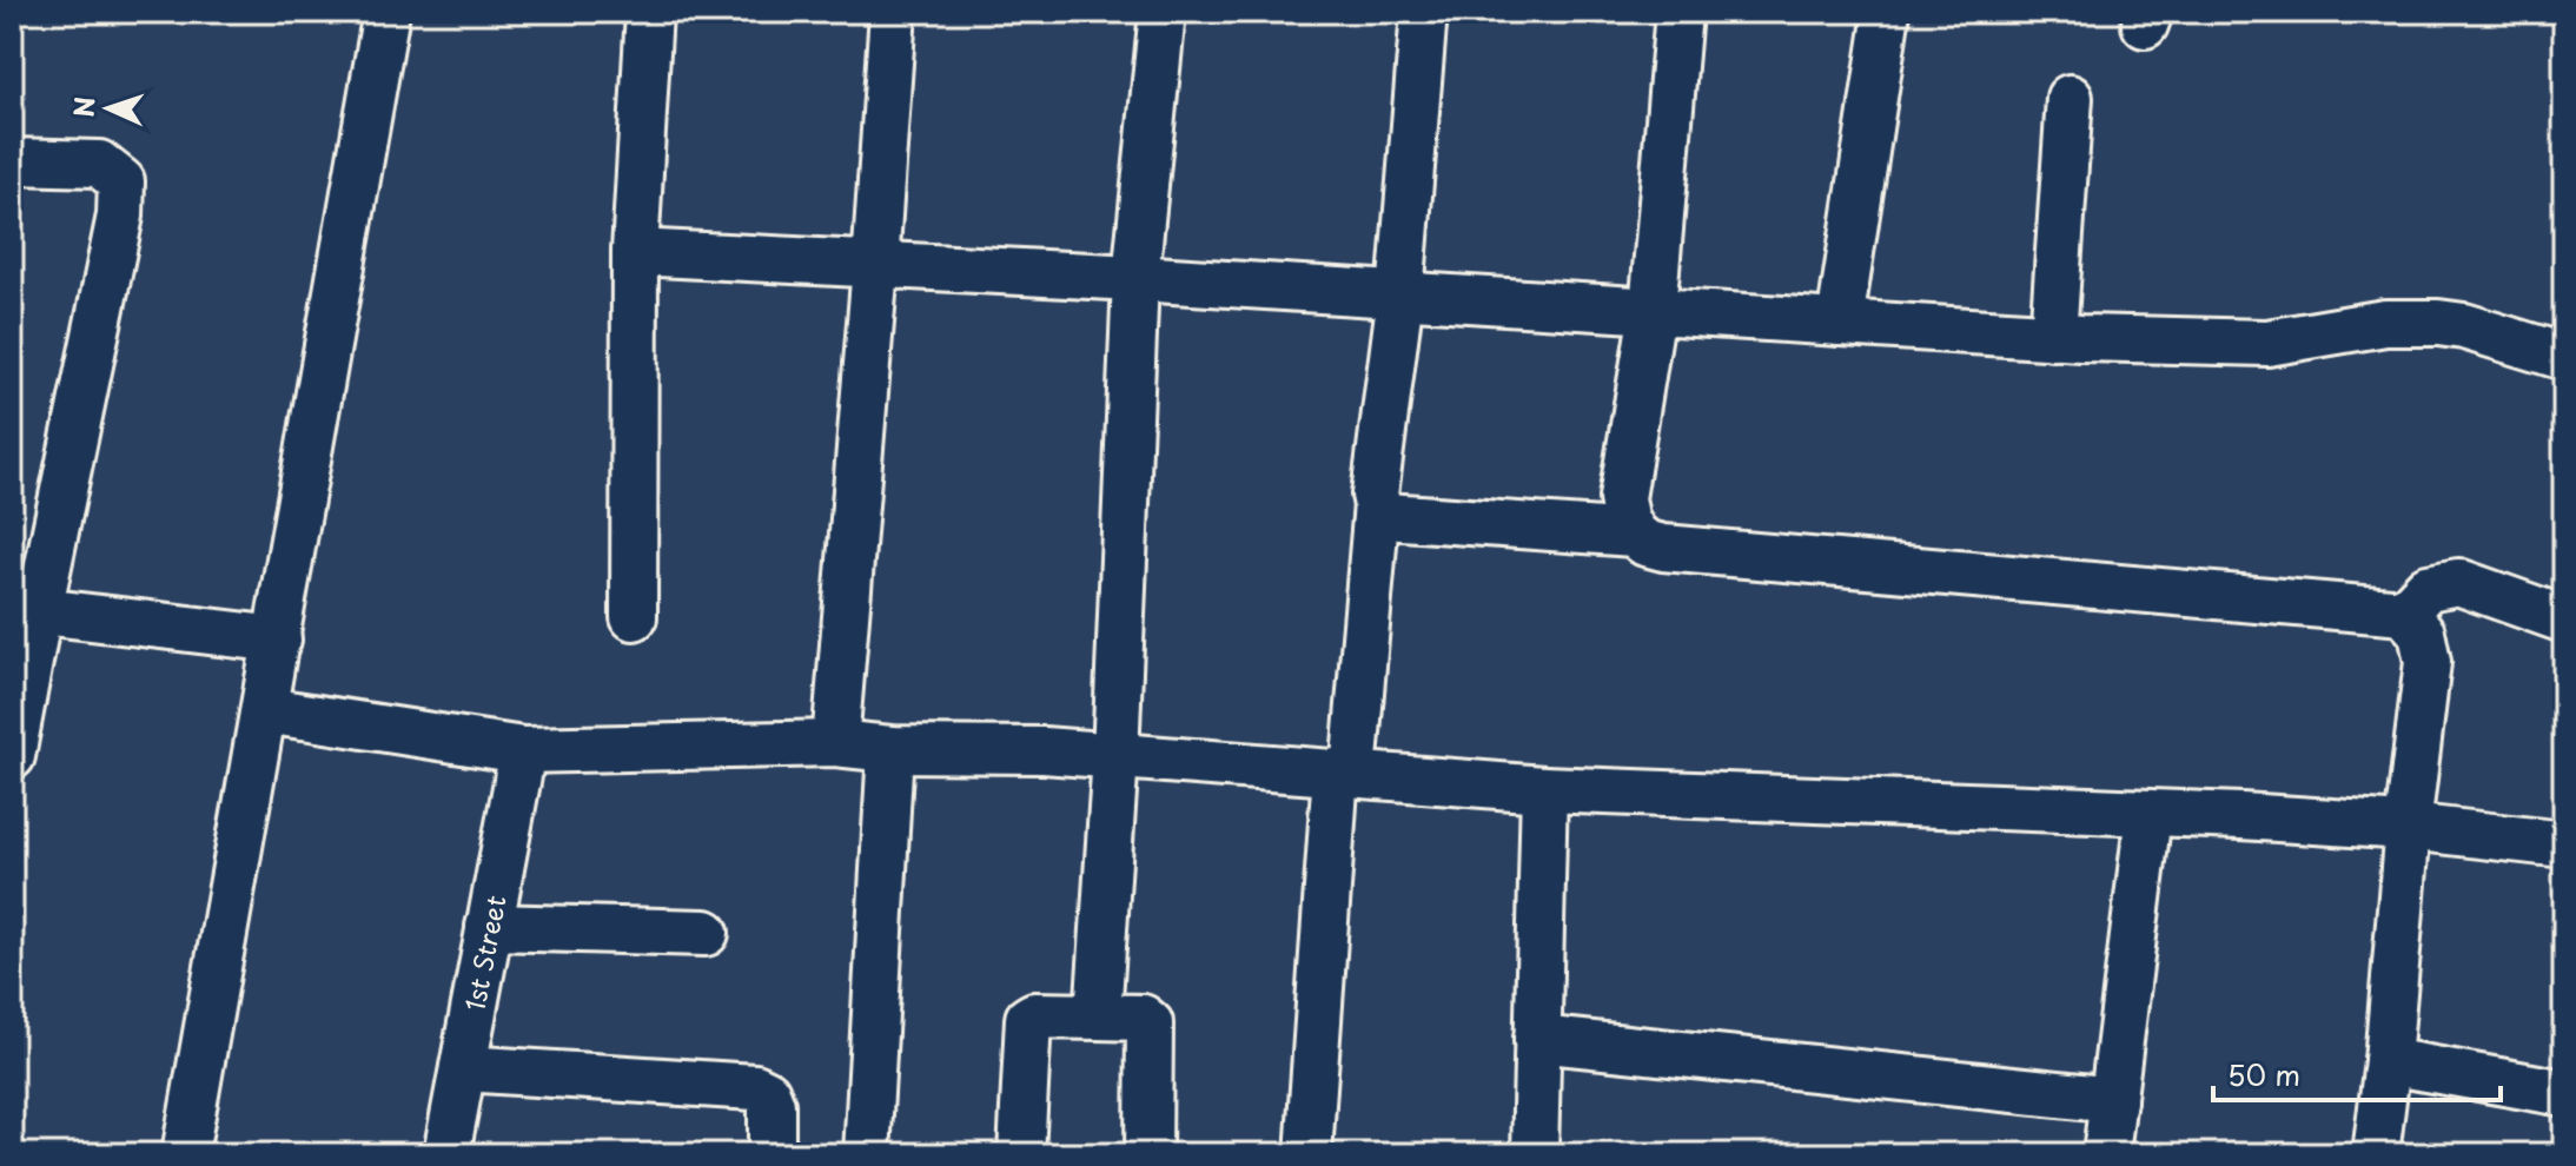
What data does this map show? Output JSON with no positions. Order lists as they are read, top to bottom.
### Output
{
  "streets": {
    "street": ["1st Street"]
  },
  "scale_bar": "50 m",
  "north": "left"
}
